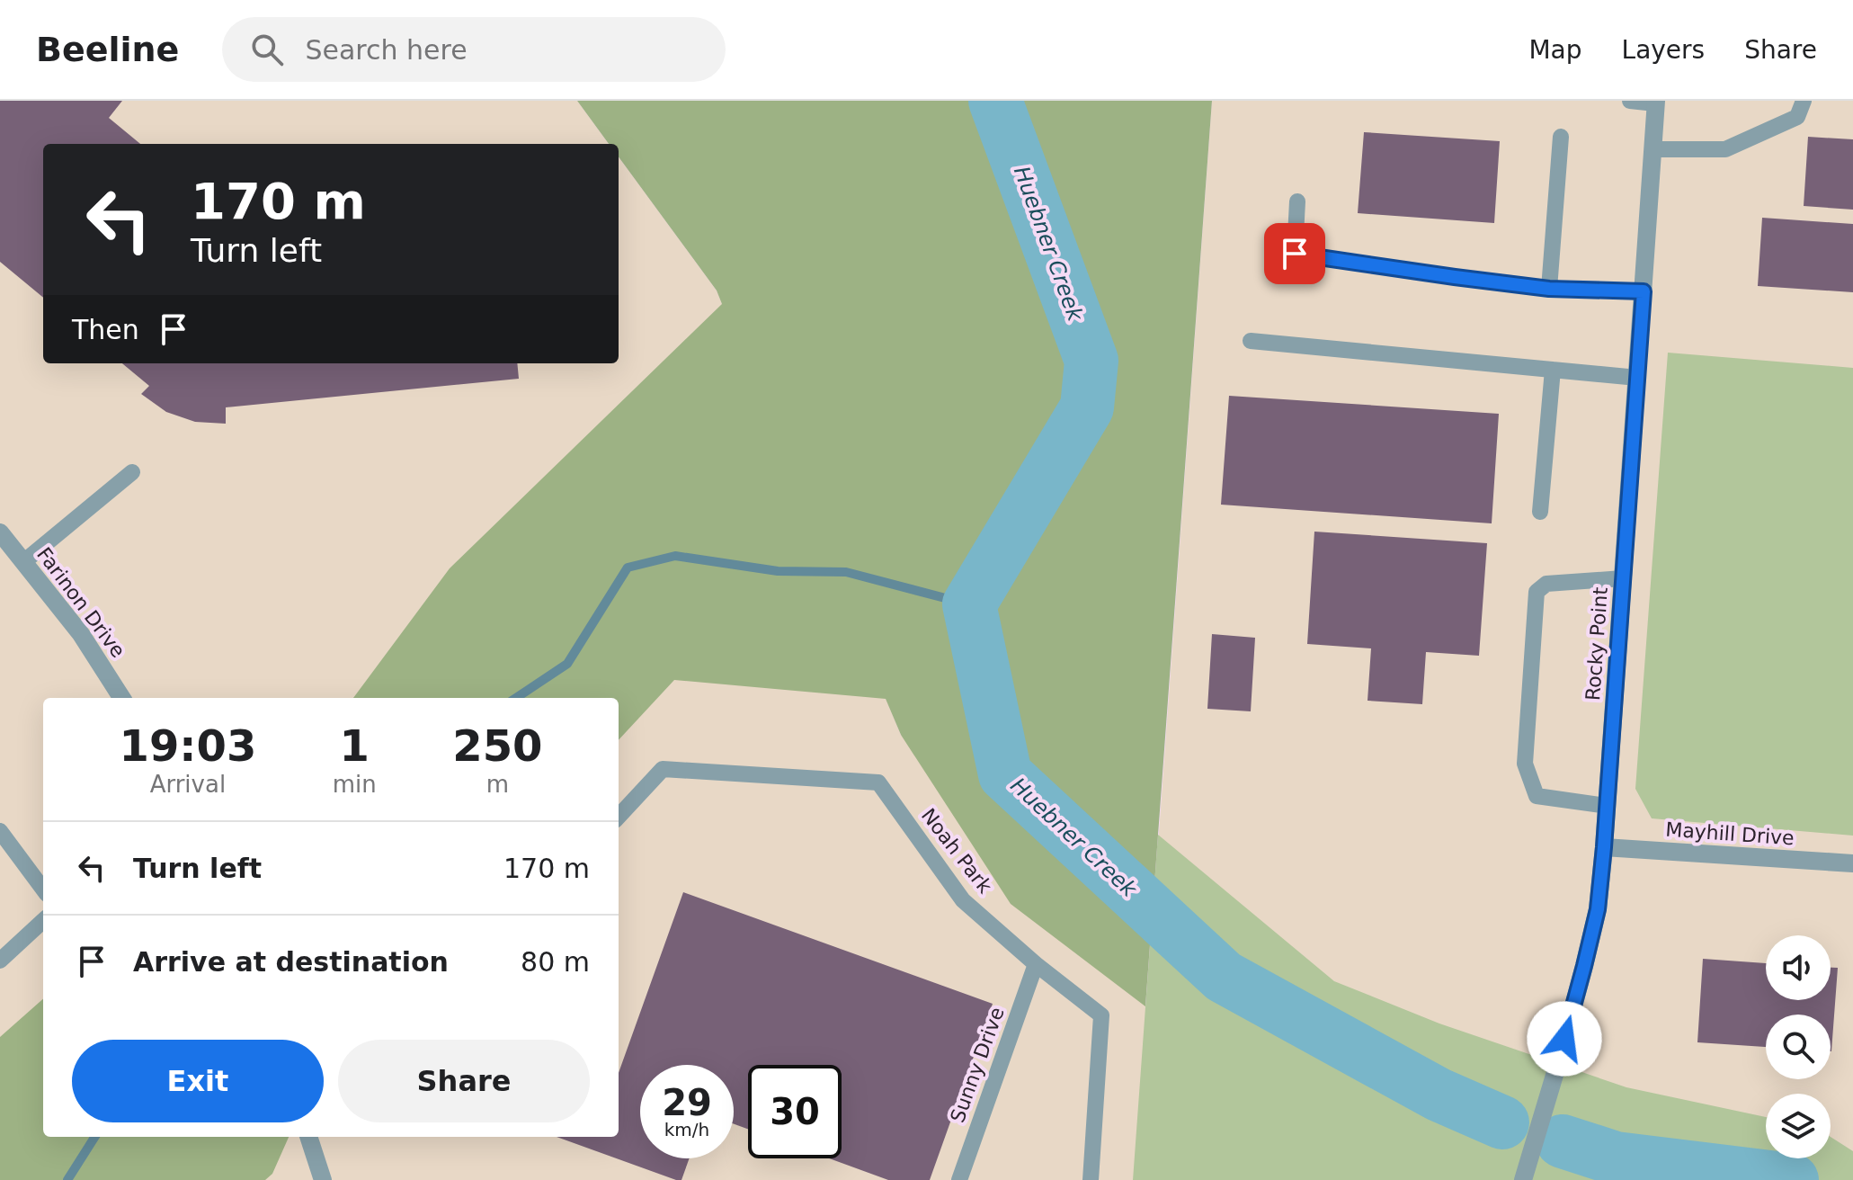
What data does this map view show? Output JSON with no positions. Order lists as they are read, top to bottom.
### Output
{
  "streets": {
    "street": ["Farinon Drive", "Rocky Point", "Mayhill Drive"],
    "lane": ["Noah Park", "Sunny Drive"]
  },
  "crossings": [
    ["Rocky Point", "Mayhill Drive"],
    ["Noah Park", "Sunny Drive"]
  ],
  "water": ["Huebner Creek"],
  "page": {
    "header": "Beeline",
    "search": "Search here",
    "nav": ["Map", "Layers", "Share"],
    "turn": ["170 m", "Turn left"],
    "then": "Then",
    "eta": [
      "19:03",
      "Arrival",
      "1",
      "min",
      "250",
      "m"
    ],
    "list": [
      {
        "name": "Turn left",
        "value": "170 m"
      },
      {
        "name": "Arrive at destination",
        "value": "80 m"
      }
    ],
    "buttons": ["Exit", "Share"],
    "speed": "29 km/h",
    "limit": "30"
  }
}
